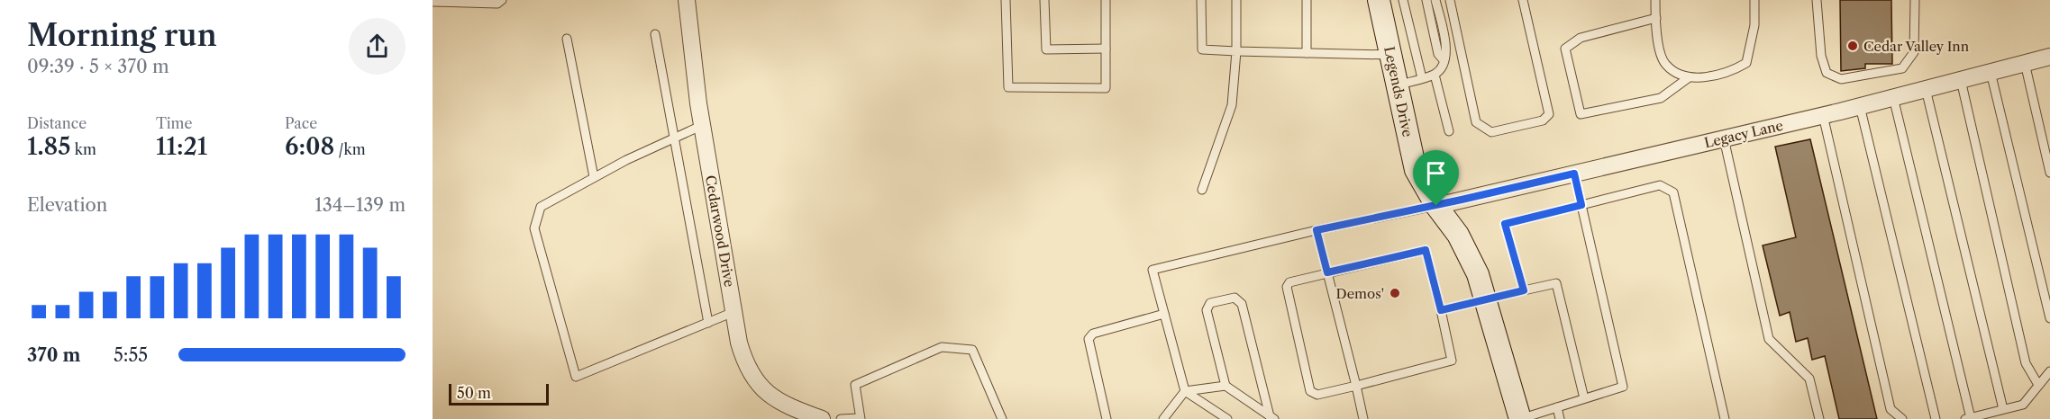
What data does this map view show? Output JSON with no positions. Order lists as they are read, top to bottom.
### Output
{
  "streets": {
    "street": ["Legends Drive", "Legacy Lane", "Cedarwood Drive"]
  },
  "crossings": [
    ["Legends Drive", "Legacy Lane"]
  ],
  "places": ["Cedar Valley Inn", "Demos'"],
  "scale_bar": "50 m",
  "page": {
    "heading": ["Morning run", "09:39 · 5 × 370 m"],
    "stats": [
      ["Distance", "1.85 km"],
      ["Time", "11:21"],
      ["Pace", "6:08 /km"]
    ],
    "chart": ["Elevation", "134–139 m"],
    "list": [
      {
        "name": "370 m",
        "note": "5:55"
      }
    ],
    "scale": "50 m"
  }
}
